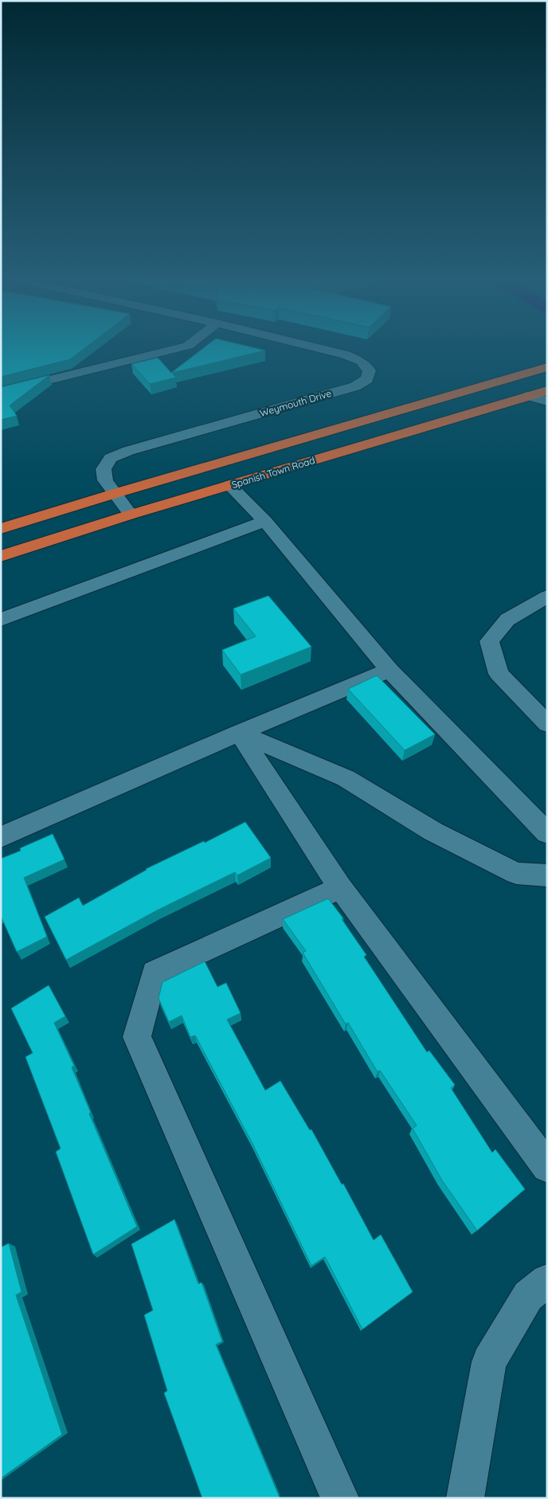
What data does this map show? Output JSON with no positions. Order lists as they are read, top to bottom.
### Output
{
  "streets": {
    "highway": ["Spanish Town Road"],
    "street": ["Weymouth Drive"]
  },
  "crossings": [
    ["Weymouth Drive", "Spanish Town Road"]
  ]
}
